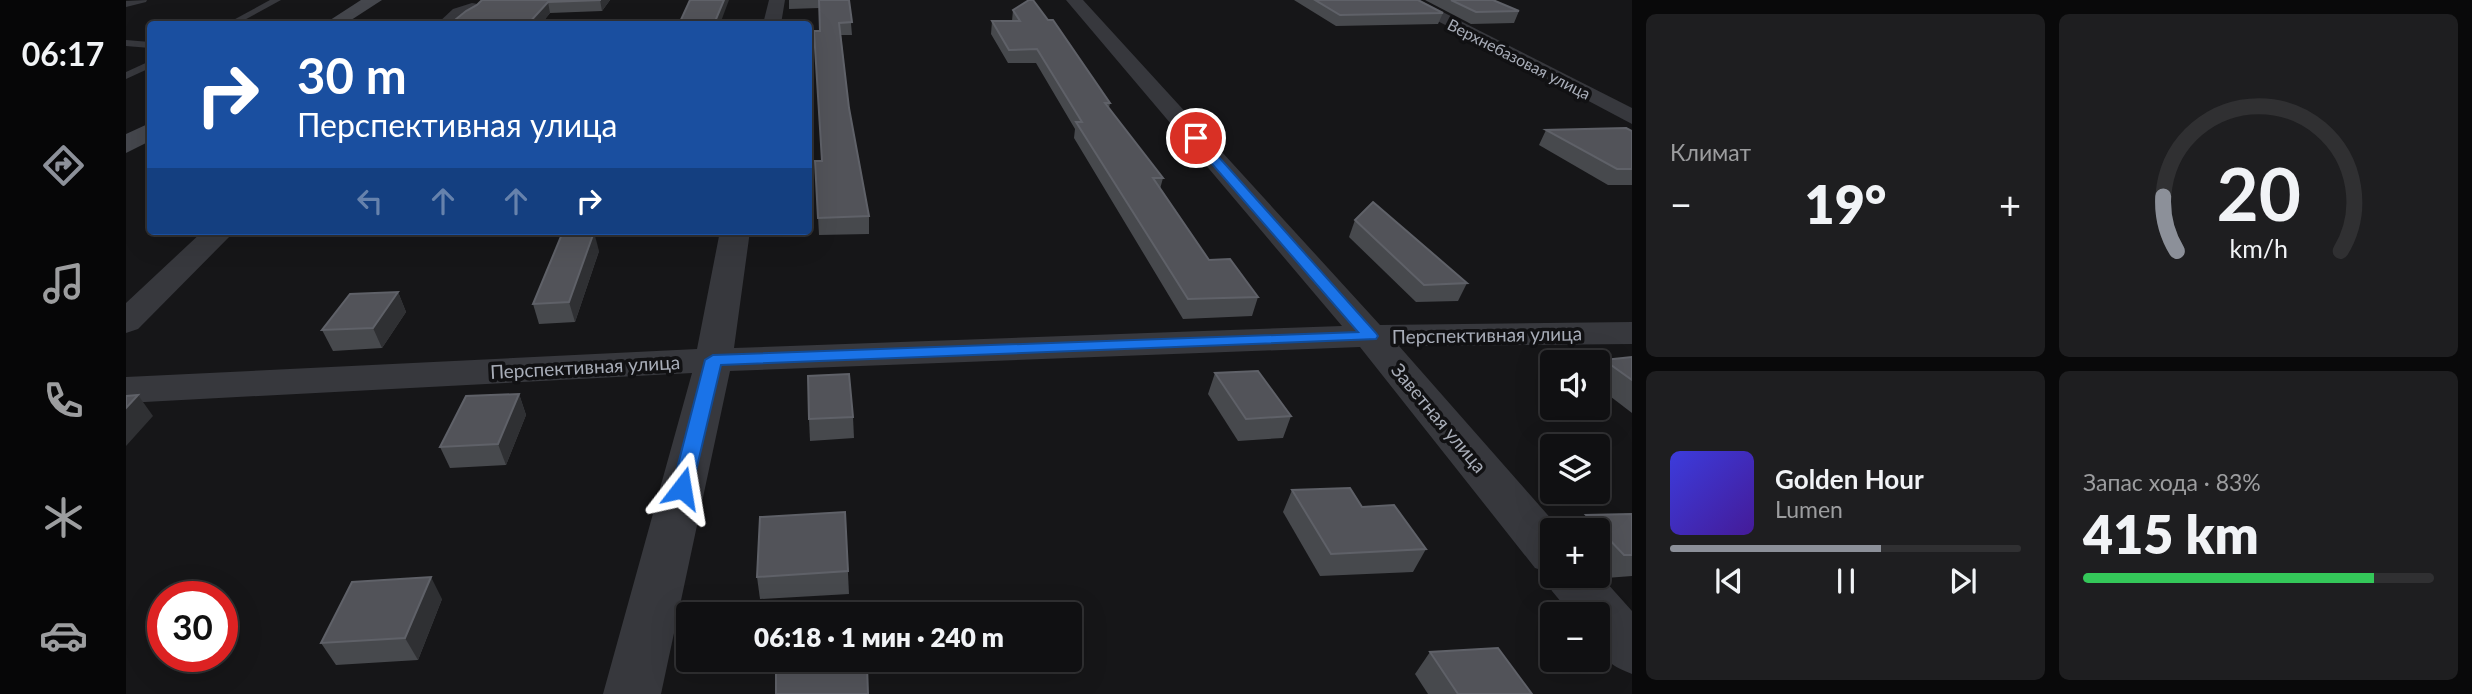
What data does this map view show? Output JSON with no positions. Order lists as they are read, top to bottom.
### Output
{
  "streets": {
    "street": ["Верхнебазовая улица", "Перспективная улица", "Заветная улица"]
  },
  "crossings": [
    ["Перспективная улица", "Заветная улица"]
  ],
  "page": {
    "tabs": "06:17",
    "tile": [
      "Климат",
      ["Запас хода · 83%", "415 km"]
    ],
    "turn": ["30 m", "Перспективная улица"],
    "heat": ["−", "19°", "+"],
    "map_buttons": ["+", "−"],
    "song": ["Golden Hour", "Lumen"],
    "limit": "30",
    "trip": "06:18 · 1 мин · 240 m",
    "gauge": ["20", "km/h"]
  }
}
